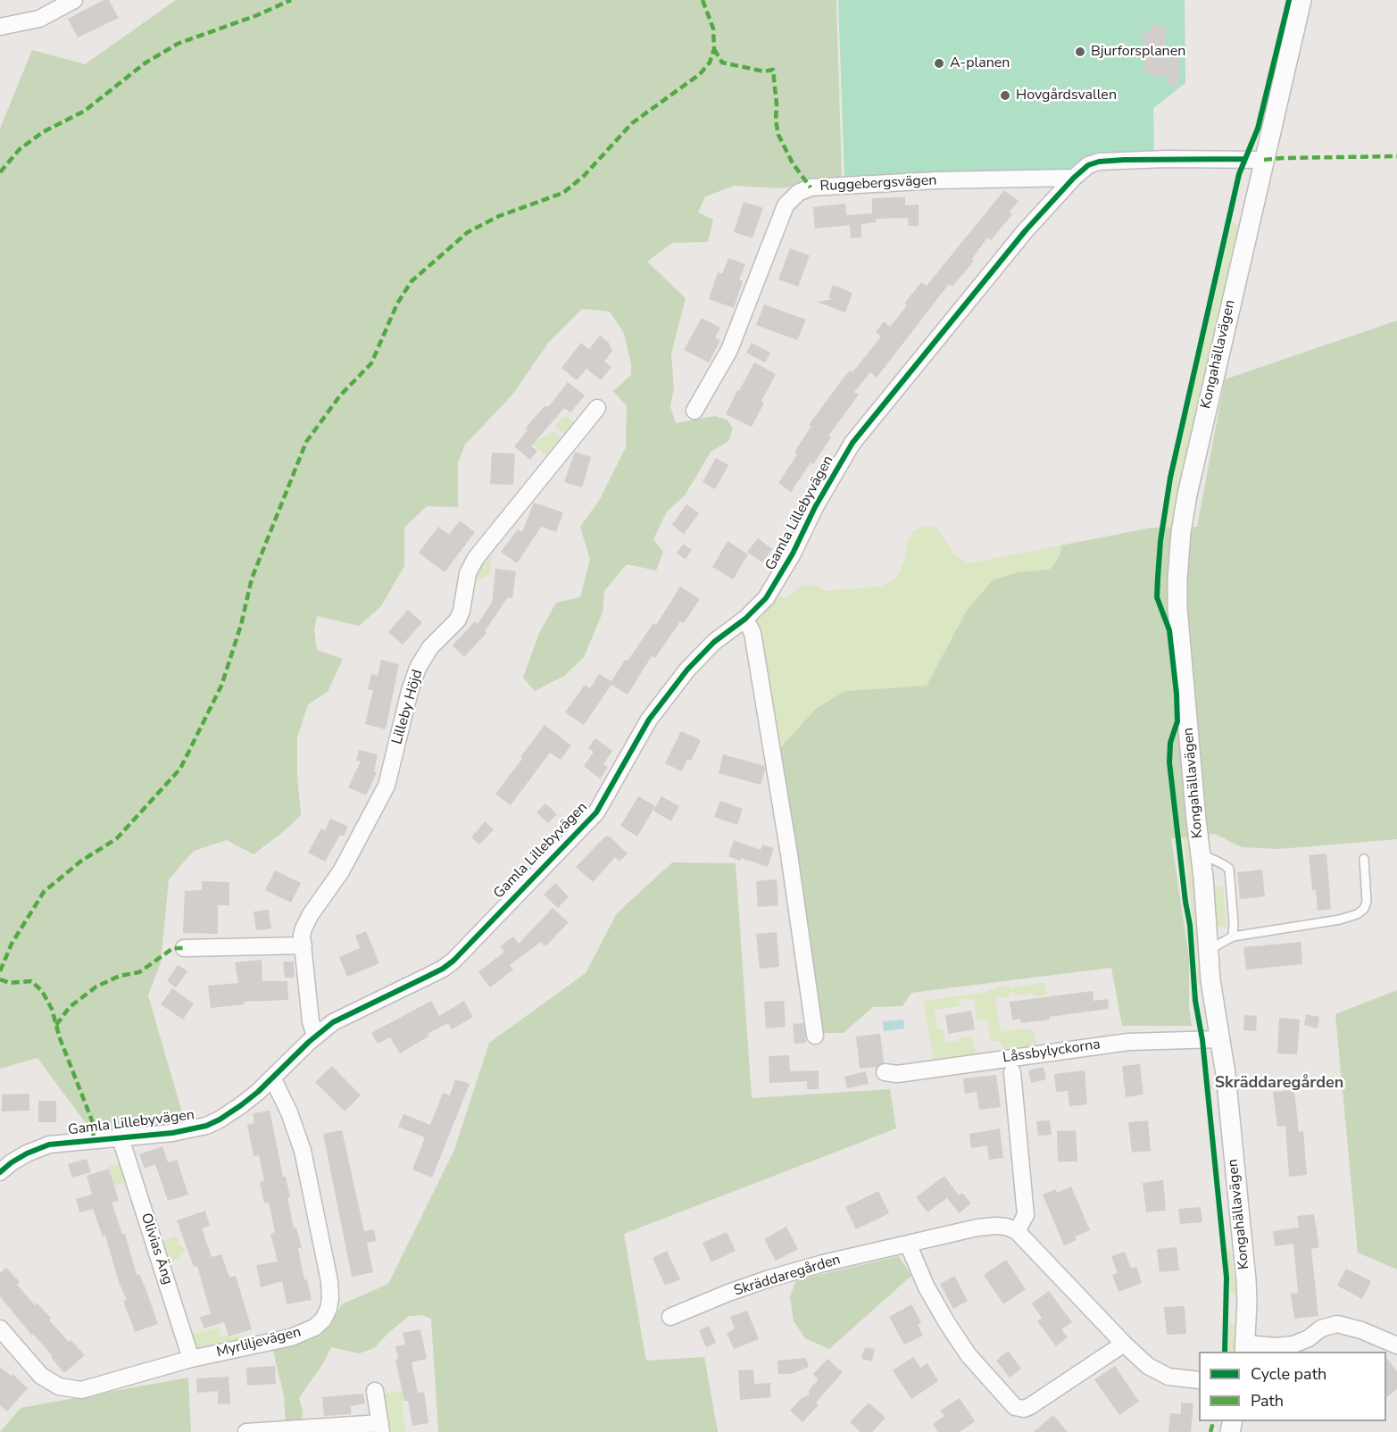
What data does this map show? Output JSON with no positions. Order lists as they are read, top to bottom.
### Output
{
  "streets": {
    "street": [
      "Ruggebergsvägen",
      "Kongahällavägen",
      "Gamla Lillebyvägen",
      "Lilleby Höjd",
      "Låssbylyckorna",
      "Olivias Äng",
      "Skräddaregården",
      "Myrliljevägen"
    ]
  },
  "crossings": [
    ["Ruggebergsvägen", "Gamla Lillebyvägen"],
    ["Kongahällavägen", "Gamla Lillebyvägen"],
    ["Kongahällavägen", "Låssbylyckorna"],
    ["Gamla Lillebyvägen", "Lilleby Höjd"],
    ["Gamla Lillebyvägen", "Olivias Äng"],
    ["Gamla Lillebyvägen", "Myrliljevägen"],
    ["Olivias Äng", "Myrliljevägen"]
  ],
  "districts": ["Skräddaregården"],
  "places": ["Bjurforsplanen", "A-planen", "Hovgårdsvallen"],
  "legend": ["Cycle path", "Path"]
}
